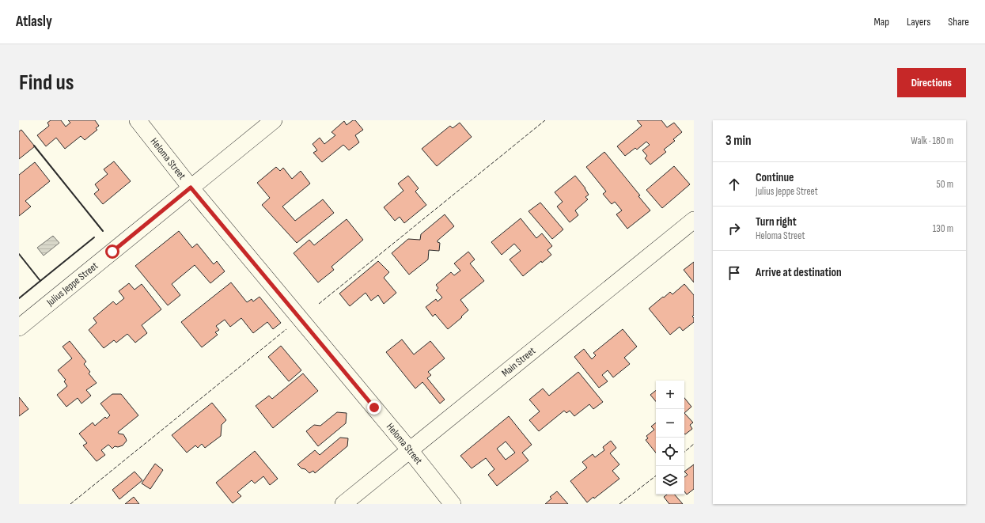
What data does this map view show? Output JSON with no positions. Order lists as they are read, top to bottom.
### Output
{
  "streets": {
    "street": ["Heloma Street", "Julius Jeppe Street", "Main Street"]
  },
  "crossings": [
    ["Heloma Street", "Julius Jeppe Street"],
    ["Heloma Street", "Main Street"]
  ],
  "page": {
    "header": "Atlasly",
    "nav": ["Map", "Layers", "Share"],
    "buttons": "Directions",
    "title": "Find us",
    "heading": ["3 min", "Walk · 180 m"],
    "list": [
      ["Continue", "Julius Jeppe Street", "50 m"],
      ["Turn right", "Heloma Street", "130 m"],
      "Arrive at destination"
    ],
    "map_buttons": ["+", "−"]
  }
}
